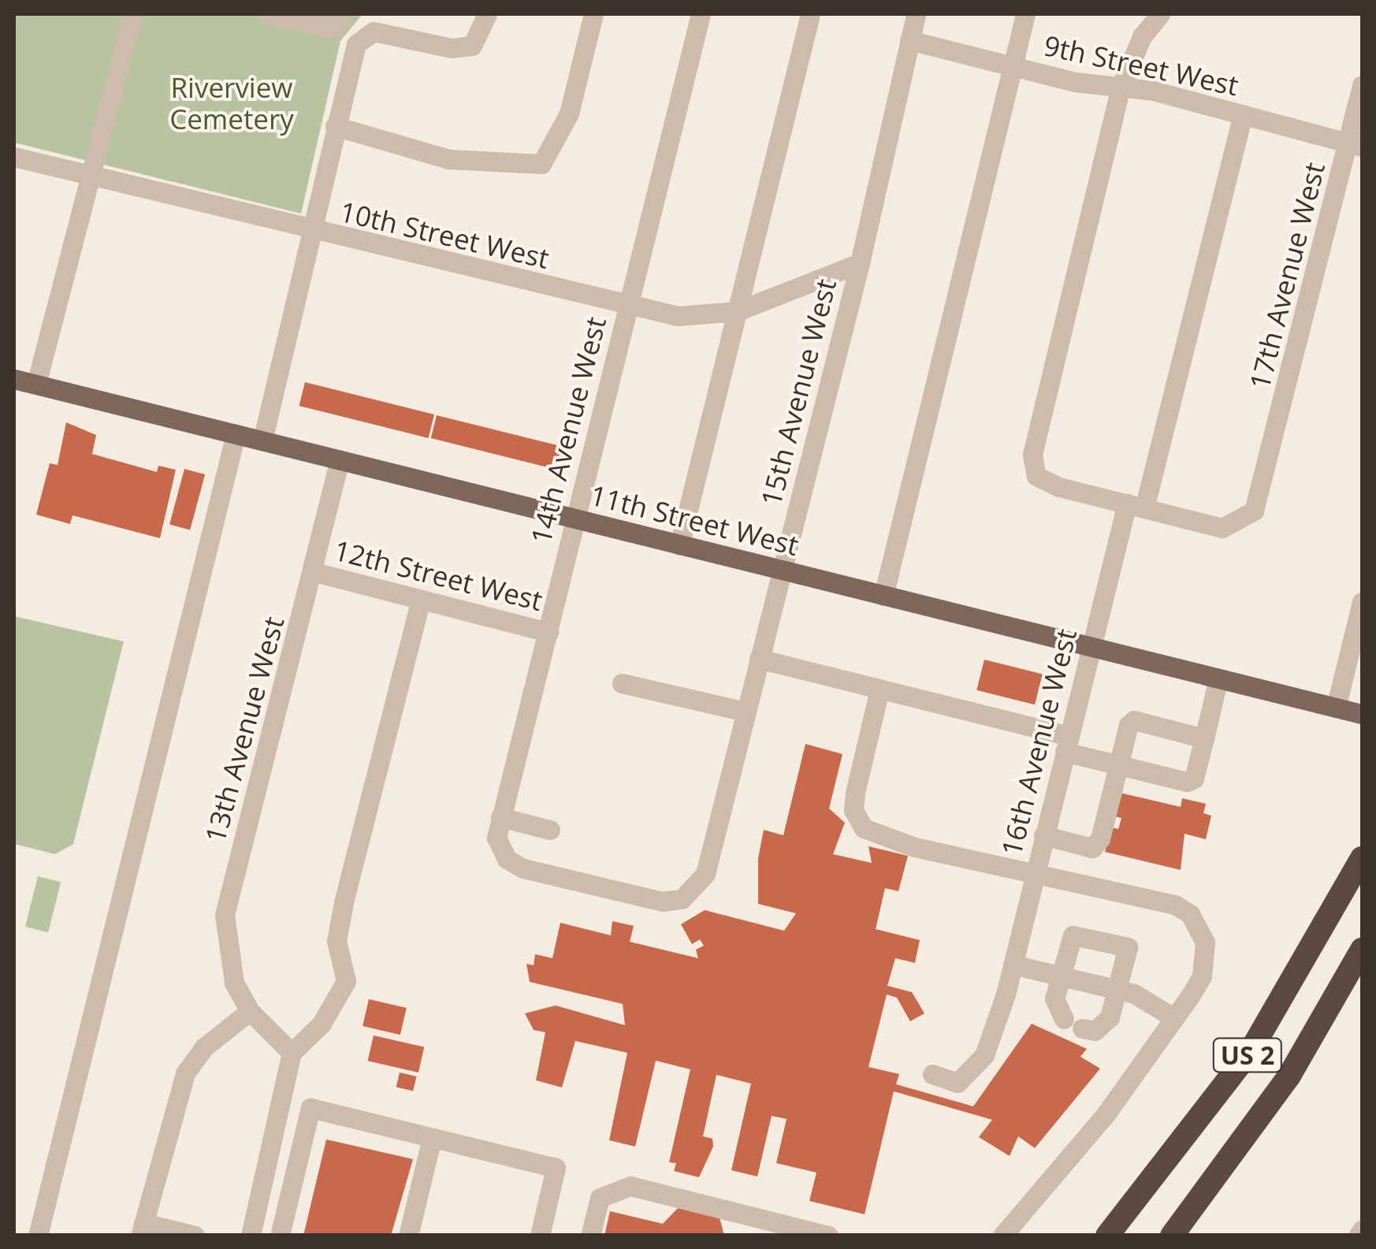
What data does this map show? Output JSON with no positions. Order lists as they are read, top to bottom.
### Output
{
  "streets": {
    "highway": ["US 2"],
    "main road": ["11th Street West"],
    "street": [
      "9th Street West",
      "10th Street West",
      "17th Avenue West",
      "15th Avenue West",
      "14th Avenue West",
      "12th Street West",
      "13th Avenue West",
      "16th Avenue West"
    ]
  },
  "crossings": [
    ["9th Street West", "17th Avenue West"],
    ["9th Street West", "15th Avenue West"],
    ["9th Street West", "16th Avenue West"],
    ["10th Street West", "15th Avenue West"],
    ["10th Street West", "14th Avenue West"],
    ["17th Avenue West", "16th Avenue West"],
    ["15th Avenue West", "14th Avenue West"],
    ["15th Avenue West", "11th Street West"],
    ["14th Avenue West", "11th Street West"],
    ["14th Avenue West", "12th Street West"],
    ["11th Street West", "13th Avenue West"],
    ["11th Street West", "16th Avenue West"],
    ["12th Street West", "13th Avenue West"]
  ],
  "parks": ["Riverview Cemetery"]
}
